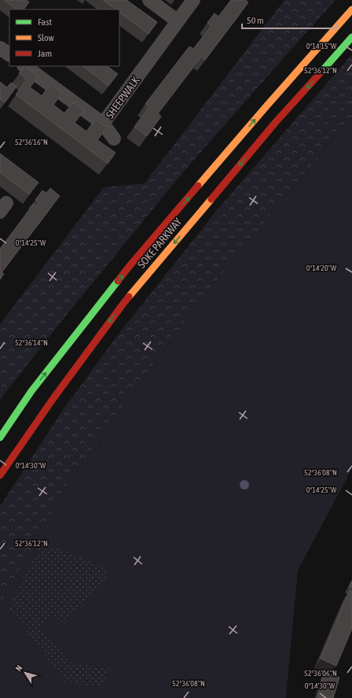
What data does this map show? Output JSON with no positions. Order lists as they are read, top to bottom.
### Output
{
  "streets": {
    "highway": ["SOKE PARKWAY"],
    "street": ["SHEEPWALK"]
  },
  "legend": ["Fast", "Slow", "Jam"],
  "scale_bar": "50 m",
  "north": "top left",
  "coordinates": [
    "0°14'15\"W",
    "52°36'12\"N",
    "52°36'16\"N",
    "0°14'25\"W",
    "0°14'20\"W",
    "52°36'14\"N",
    "0°14'30\"W",
    "52°36'08\"N",
    "52°36'06\"N"
  ]
}
